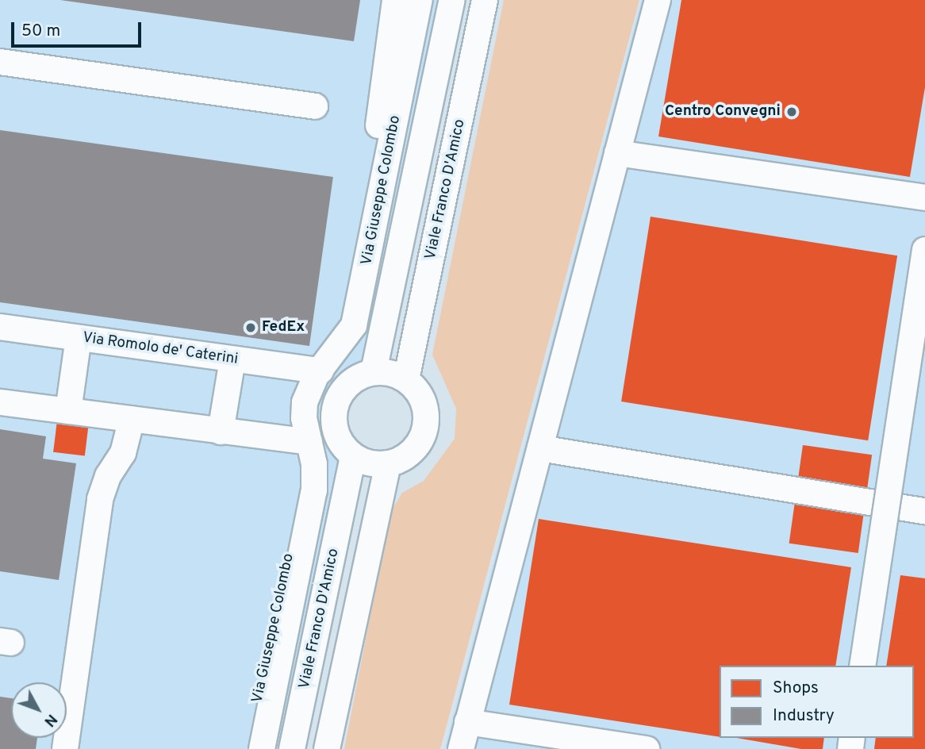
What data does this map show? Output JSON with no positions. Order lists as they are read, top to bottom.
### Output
{
  "streets": {
    "street": ["Viale Franco D'Amico", "Via Giuseppe Colombo", "Via Romolo de' Caterini"]
  },
  "crossings": [
    ["Via Giuseppe Colombo", "Via Romolo de' Caterini"]
  ],
  "places": ["Centro Convegni", "FedEx"],
  "legend": ["Shops", "Industry"],
  "scale_bar": "50 m",
  "north": "bottom right"
}
